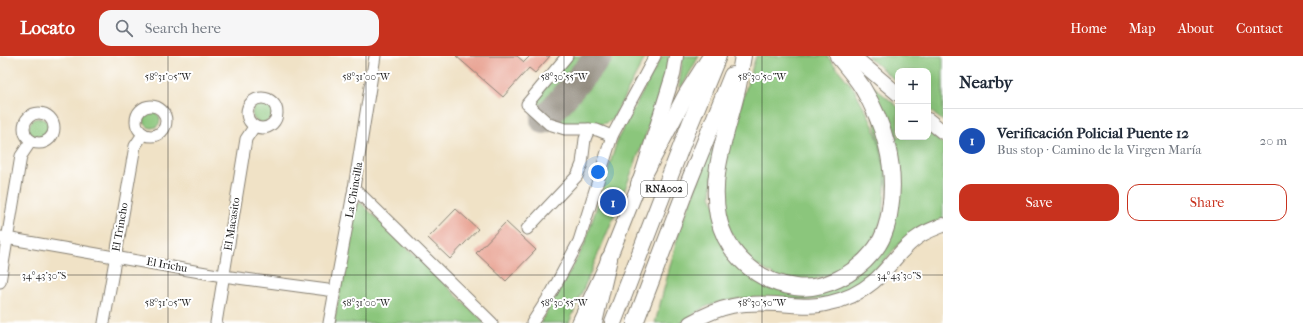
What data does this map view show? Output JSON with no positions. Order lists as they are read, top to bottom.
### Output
{
  "streets": {
    "highway": ["RNA002"],
    "street": [
      "La Chincilla",
      "El Macasito",
      "El Trincho",
      "El Irichu"
    ]
  },
  "crossings": [
    ["La Chincilla", "El Irichu"],
    ["El Macasito", "El Irichu"],
    ["El Trincho", "El Irichu"]
  ],
  "page": {
    "header": "Locato",
    "search": "Search here",
    "nav": [
      "Home",
      "Map",
      "About",
      "Contact"
    ],
    "heading": "Nearby",
    "map_buttons": ["+", "−"],
    "list": [
      {
        "mark": "1",
        "name": "Verificación Policial Puente 12",
        "note": "Bus stop · Camino de la Virgen María",
        "value": "20 m"
      }
    ],
    "buttons": ["Save", "Share"],
    "pins": "1"
  },
  "coordinates": [
    "58°31'05\"W",
    "58°31'00\"W",
    "58°30'55\"W",
    "58°30'50\"W",
    "34°43'30\"S"
  ]
}
